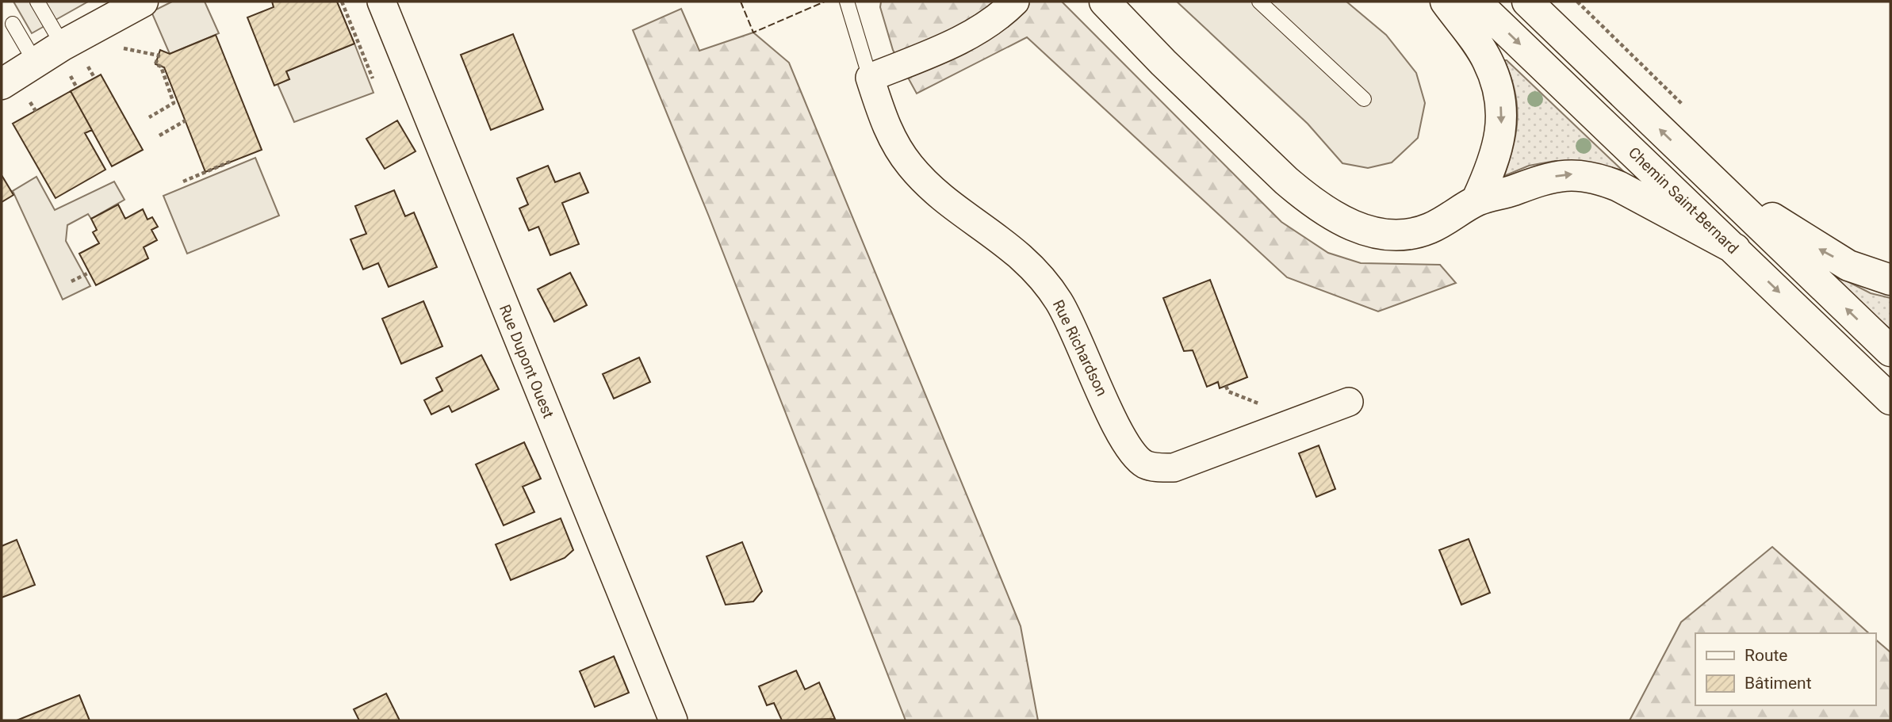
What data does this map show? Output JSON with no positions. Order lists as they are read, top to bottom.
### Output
{
  "streets": {
    "street": ["Chemin Saint-Bernard", "Rue Richardson", "Rue Dupont Ouest"]
  },
  "legend": ["Route", "Bâtiment"]
}
